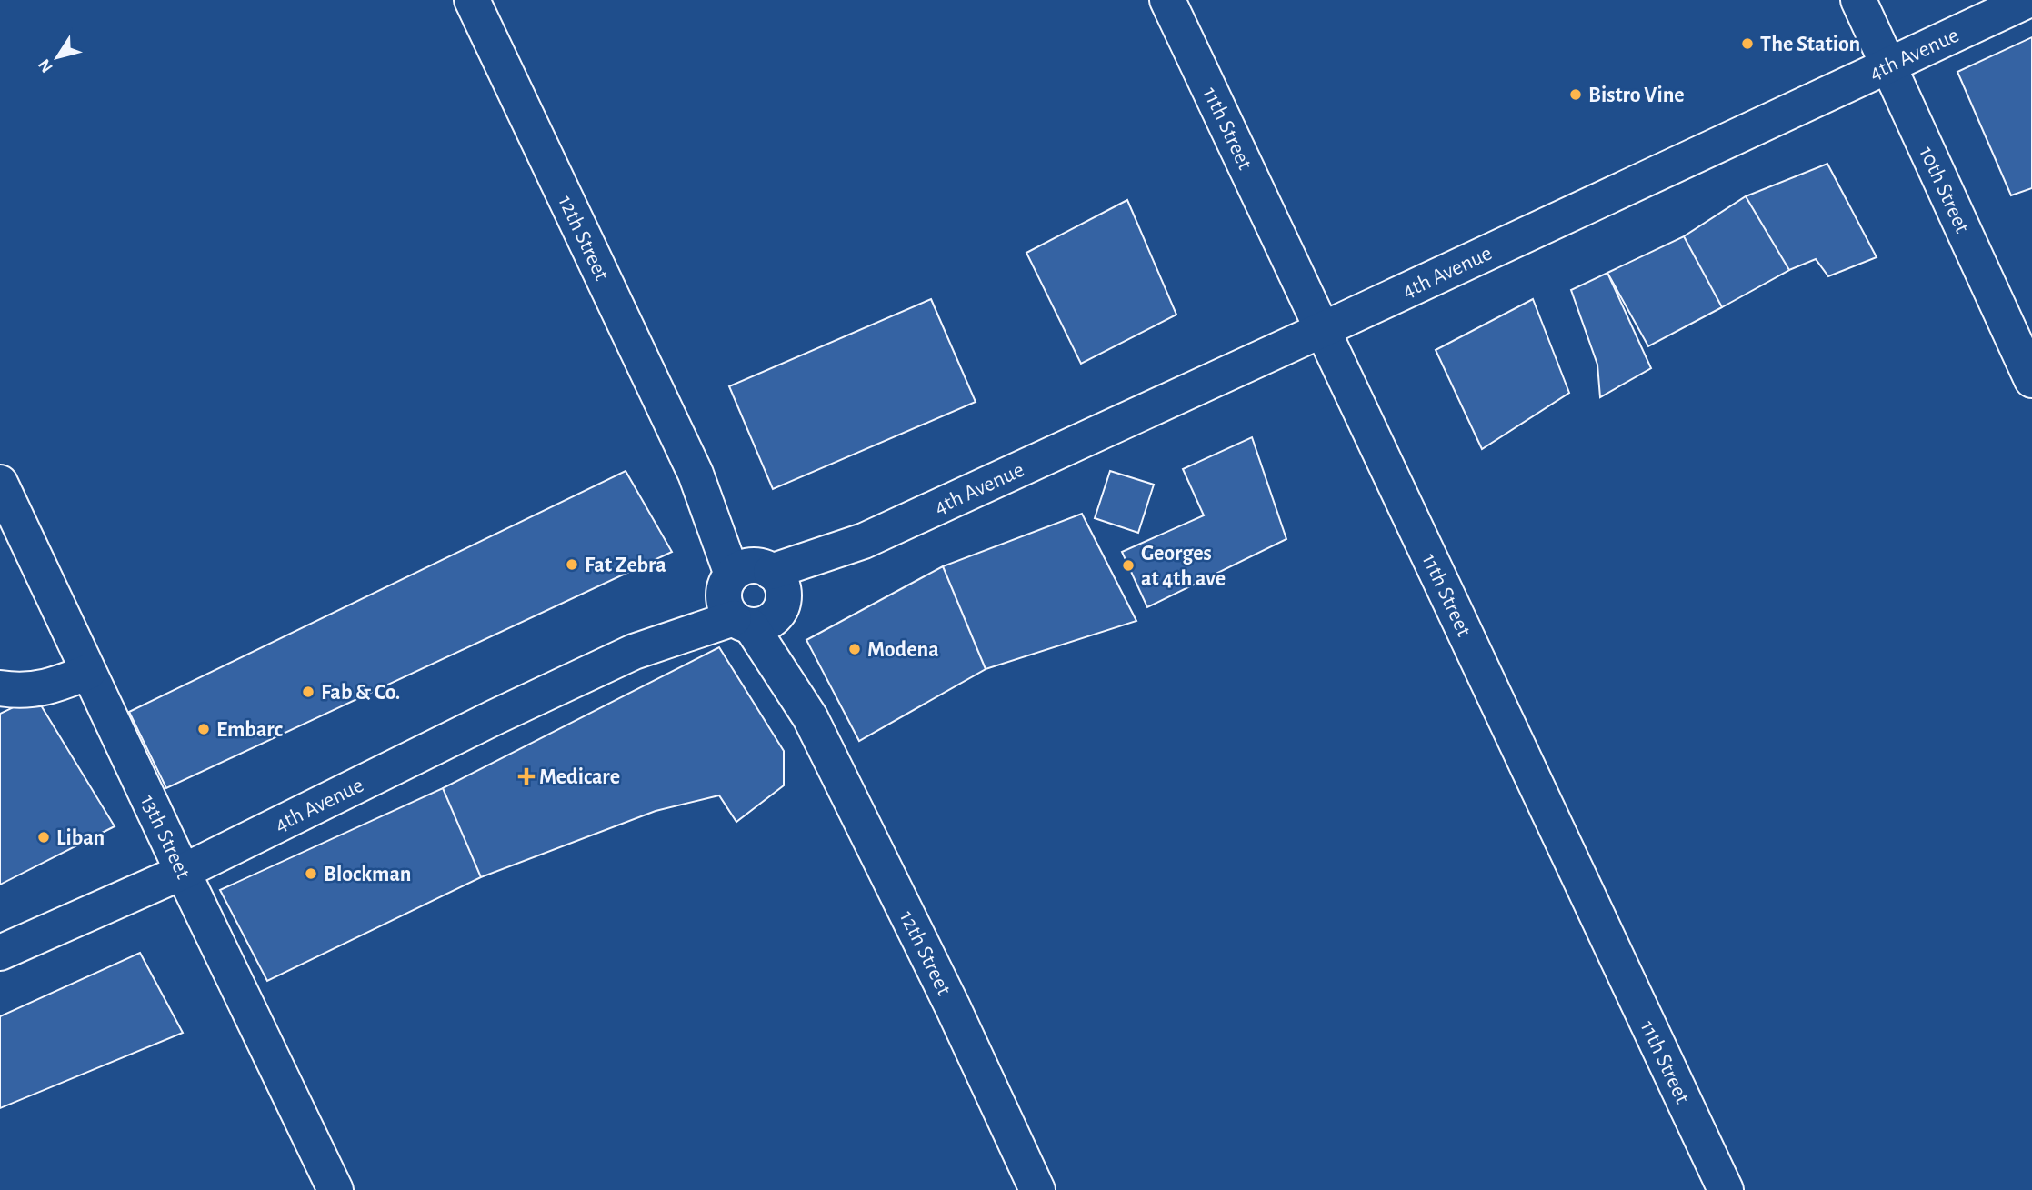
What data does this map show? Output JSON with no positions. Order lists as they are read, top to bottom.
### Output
{
  "streets": {
    "street": [
      "4th Avenue",
      "11th Street",
      "10th Street",
      "12th Street",
      "13th Street"
    ]
  },
  "crossings": [
    ["4th Avenue", "11th Street"],
    ["4th Avenue", "10th Street"],
    ["4th Avenue", "12th Street"],
    ["4th Avenue", "13th Street"]
  ],
  "places": {
    "other": [
      "The Station",
      "Bistro Vine",
      "Fat Zebra",
      "Georges at 4th ave",
      "Modena",
      "Fab & Co.",
      "Embarc",
      "Liban",
      "Blockman"
    ],
    "health": ["Medicare"]
  },
  "north": "bottom left"
}
